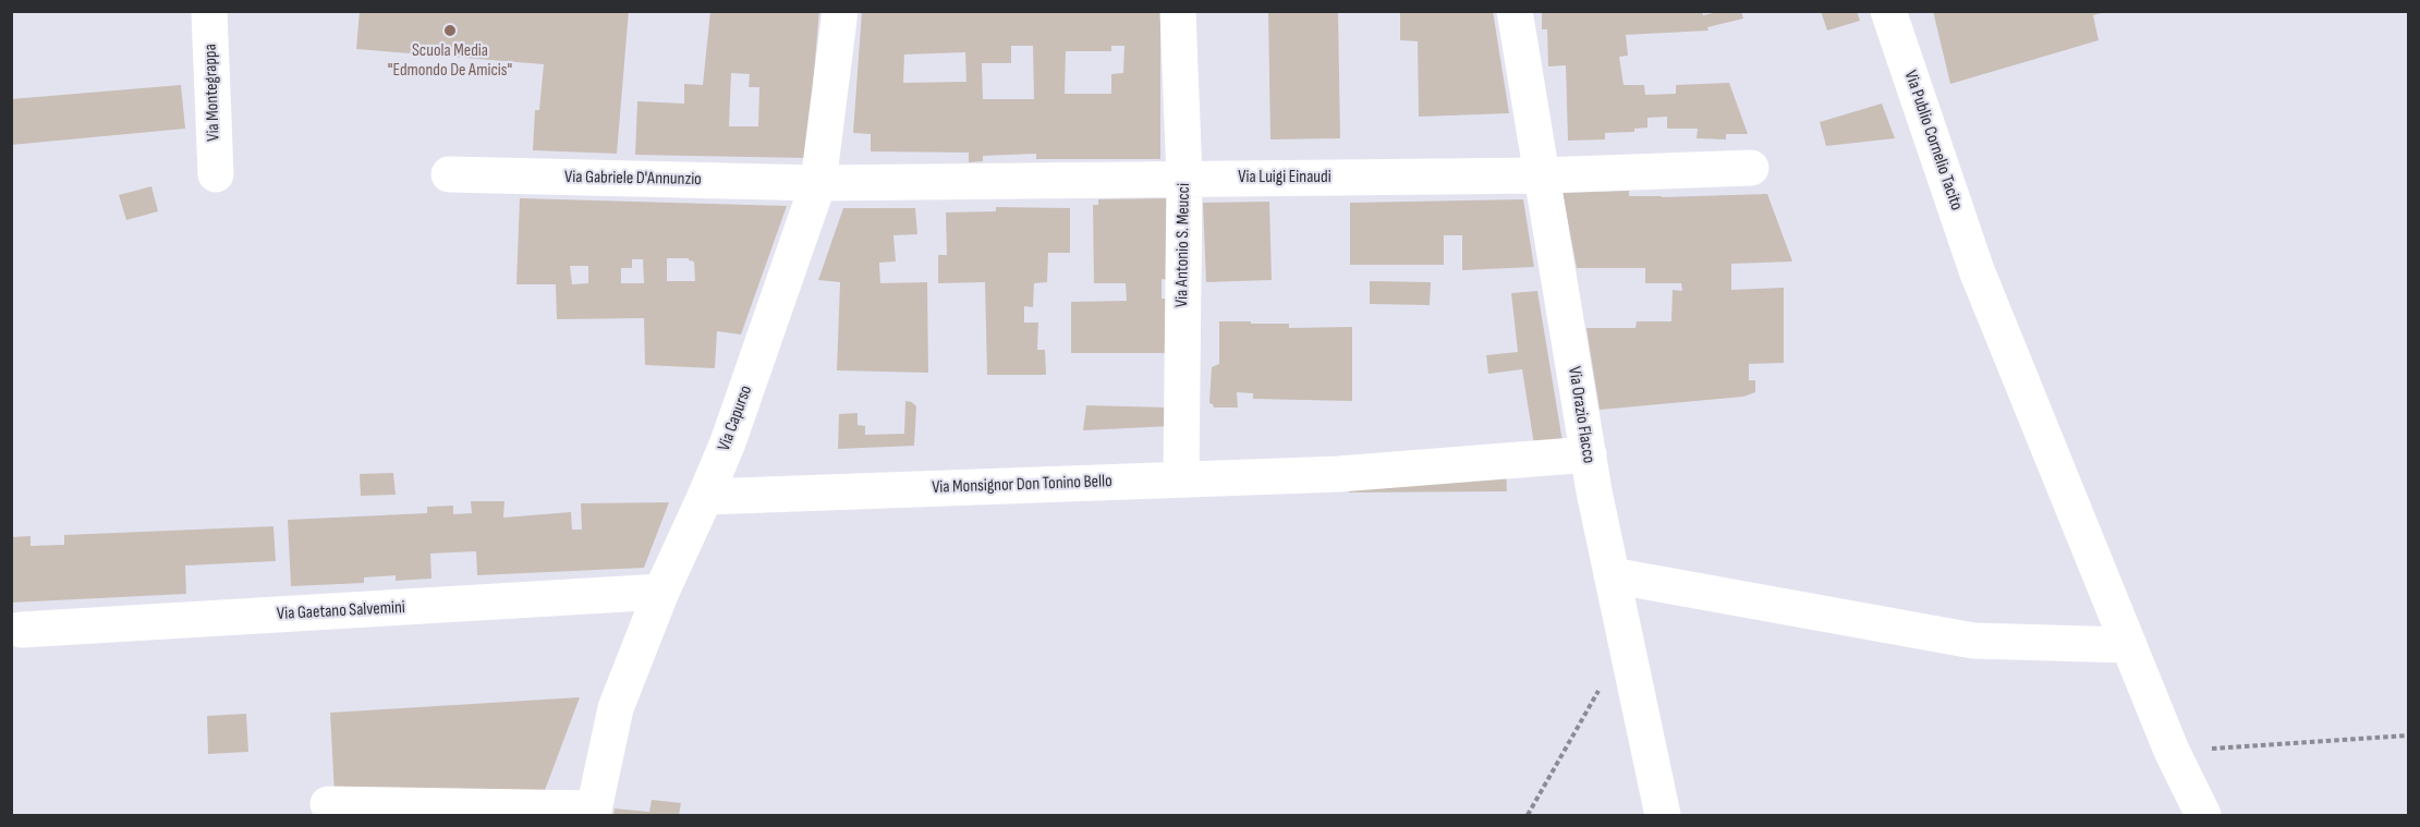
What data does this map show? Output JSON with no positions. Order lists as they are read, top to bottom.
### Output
{
  "streets": {
    "street": [
      "Via Montegrappa",
      "Via Publio Cornelio Tacito",
      "Via Luigi Einaudi",
      "Via Gabriele D'Annunzio",
      "Via Antonio S. Meucci",
      "Via Orazio Flacco",
      "Via Capurso",
      "Via Monsignor Don Tonino Bello",
      "Via Gaetano Salvemini"
    ]
  },
  "crossings": [
    ["Via Luigi Einaudi", "Via Gabriele D'Annunzio"],
    ["Via Luigi Einaudi", "Via Antonio S. Meucci"],
    ["Via Luigi Einaudi", "Via Orazio Flacco"],
    ["Via Luigi Einaudi", "Via Capurso"],
    ["Via Gabriele D'Annunzio", "Via Capurso"],
    ["Via Antonio S. Meucci", "Via Monsignor Don Tonino Bello"],
    ["Via Orazio Flacco", "Via Monsignor Don Tonino Bello"],
    ["Via Capurso", "Via Monsignor Don Tonino Bello"],
    ["Via Capurso", "Via Gaetano Salvemini"]
  ],
  "places": ["Scuola Media \"Edmondo De Amicis\""]
}
